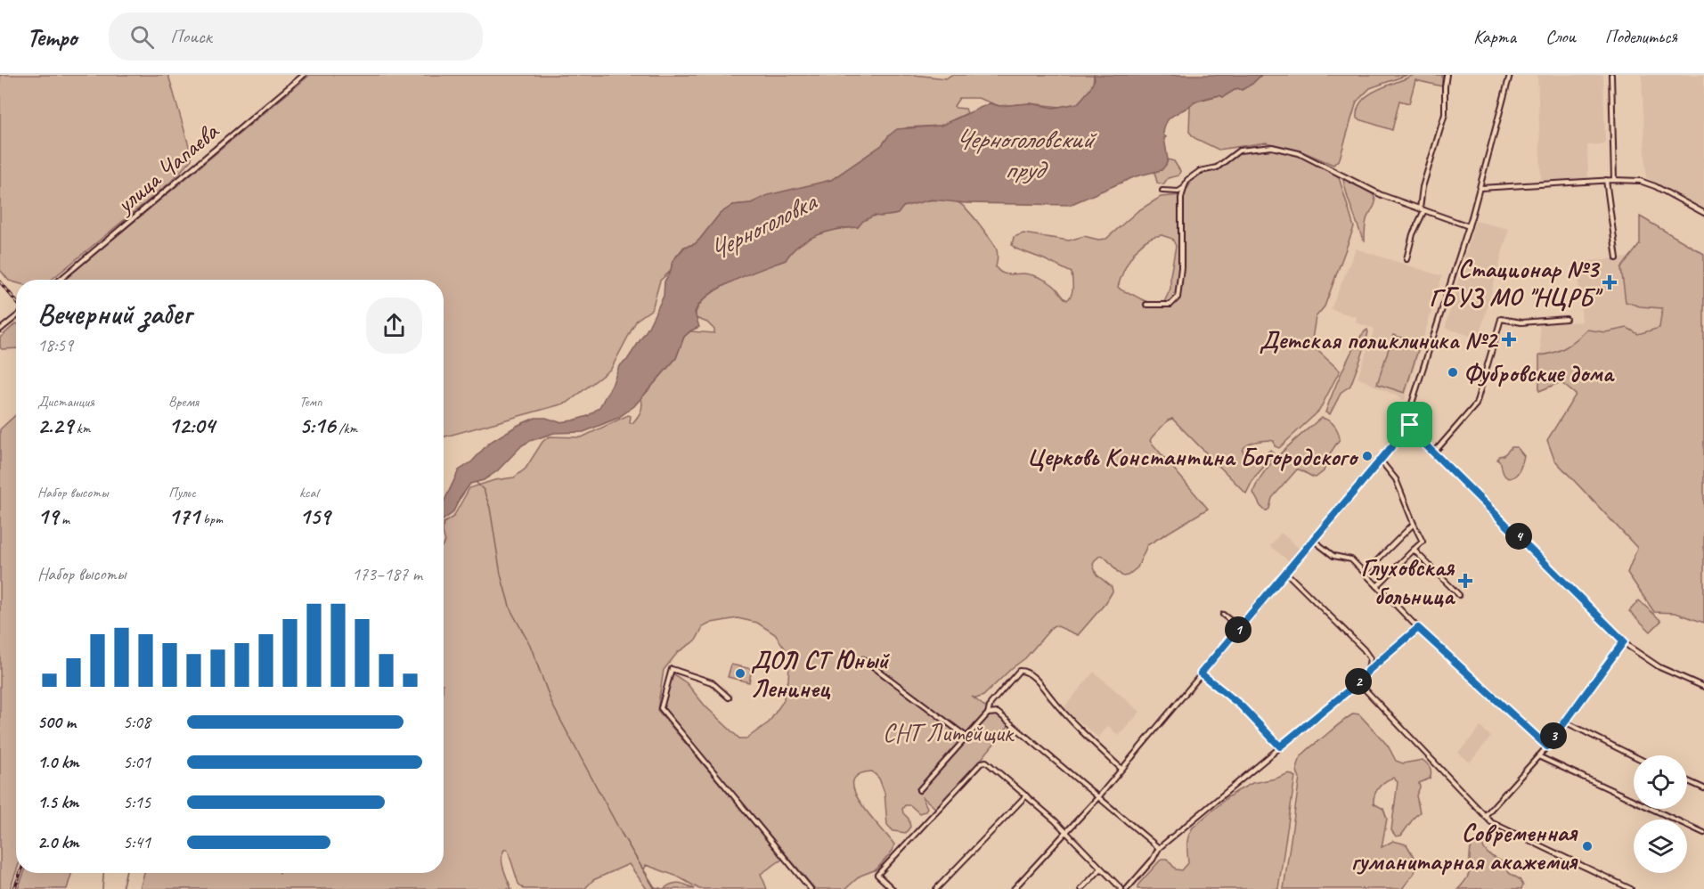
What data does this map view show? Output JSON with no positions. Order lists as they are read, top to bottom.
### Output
{
  "streets": {
    "street": ["улица Чапаева"]
  },
  "water": ["Черноголовский пруд", "Черноголовка"],
  "parks": ["СНТ Литейщик"],
  "places": {
    "health": ["Стационар №3 ГБУЗ МО \"НЦРБ\"", "Детская поликлиника №2", "Глуховская больница"],
    "other": [
      "Фубровские дома",
      "Церковь Константина Богородского",
      "ДОЛ СТ Юный Ленинец",
      "Современная гуманитарная акажемия"
    ]
  },
  "page": {
    "header": "Tempo",
    "search": "Поиск",
    "nav": ["Карта", "Слои", "Поделиться"],
    "heading": ["Вечерний забег", "18:59"],
    "stats": [
      ["Дистанция", "2.29 km"],
      ["Время", "12:04"],
      ["Темп", "5:16 /km"],
      ["Набор высоты", "19 m"],
      ["Пульс", "171 bpm"],
      ["kcal", "159"]
    ],
    "pins": [
      "4",
      "1",
      "2",
      "3"
    ],
    "chart": ["Набор высоты", "173–187 m"],
    "list": [
      {
        "name": "500 m",
        "note": "5:08"
      },
      {
        "name": "1.0 km",
        "note": "5:01"
      },
      {
        "name": "1.5 km",
        "note": "5:15"
      },
      {
        "name": "2.0 km",
        "note": "5:41"
      }
    ]
  }
}
